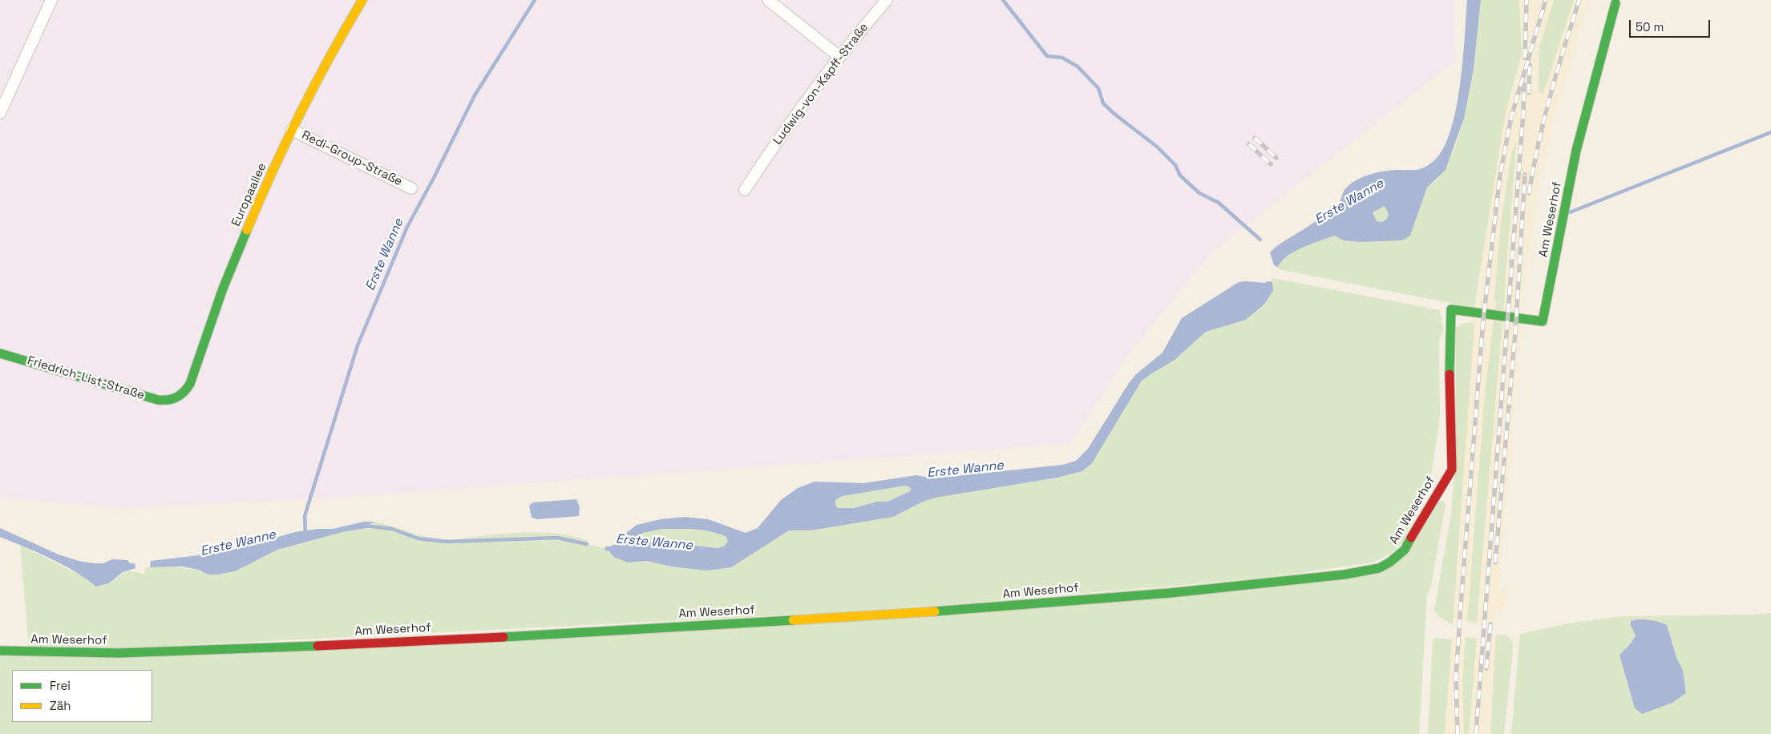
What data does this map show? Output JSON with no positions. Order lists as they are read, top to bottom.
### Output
{
  "streets": {
    "street": [
      "Ludwig-von-Kapff-Straße",
      "Redi-Group-Straße",
      "Europaallee",
      "Am Weserhof",
      "Friedrich-List-Straße"
    ]
  },
  "crossings": [
    ["Redi-Group-Straße", "Europaallee"],
    ["Europaallee", "Friedrich-List-Straße"]
  ],
  "water": ["Erste Wanne"],
  "legend": ["Frei", "Zäh"],
  "scale_bar": "50 m"
}
